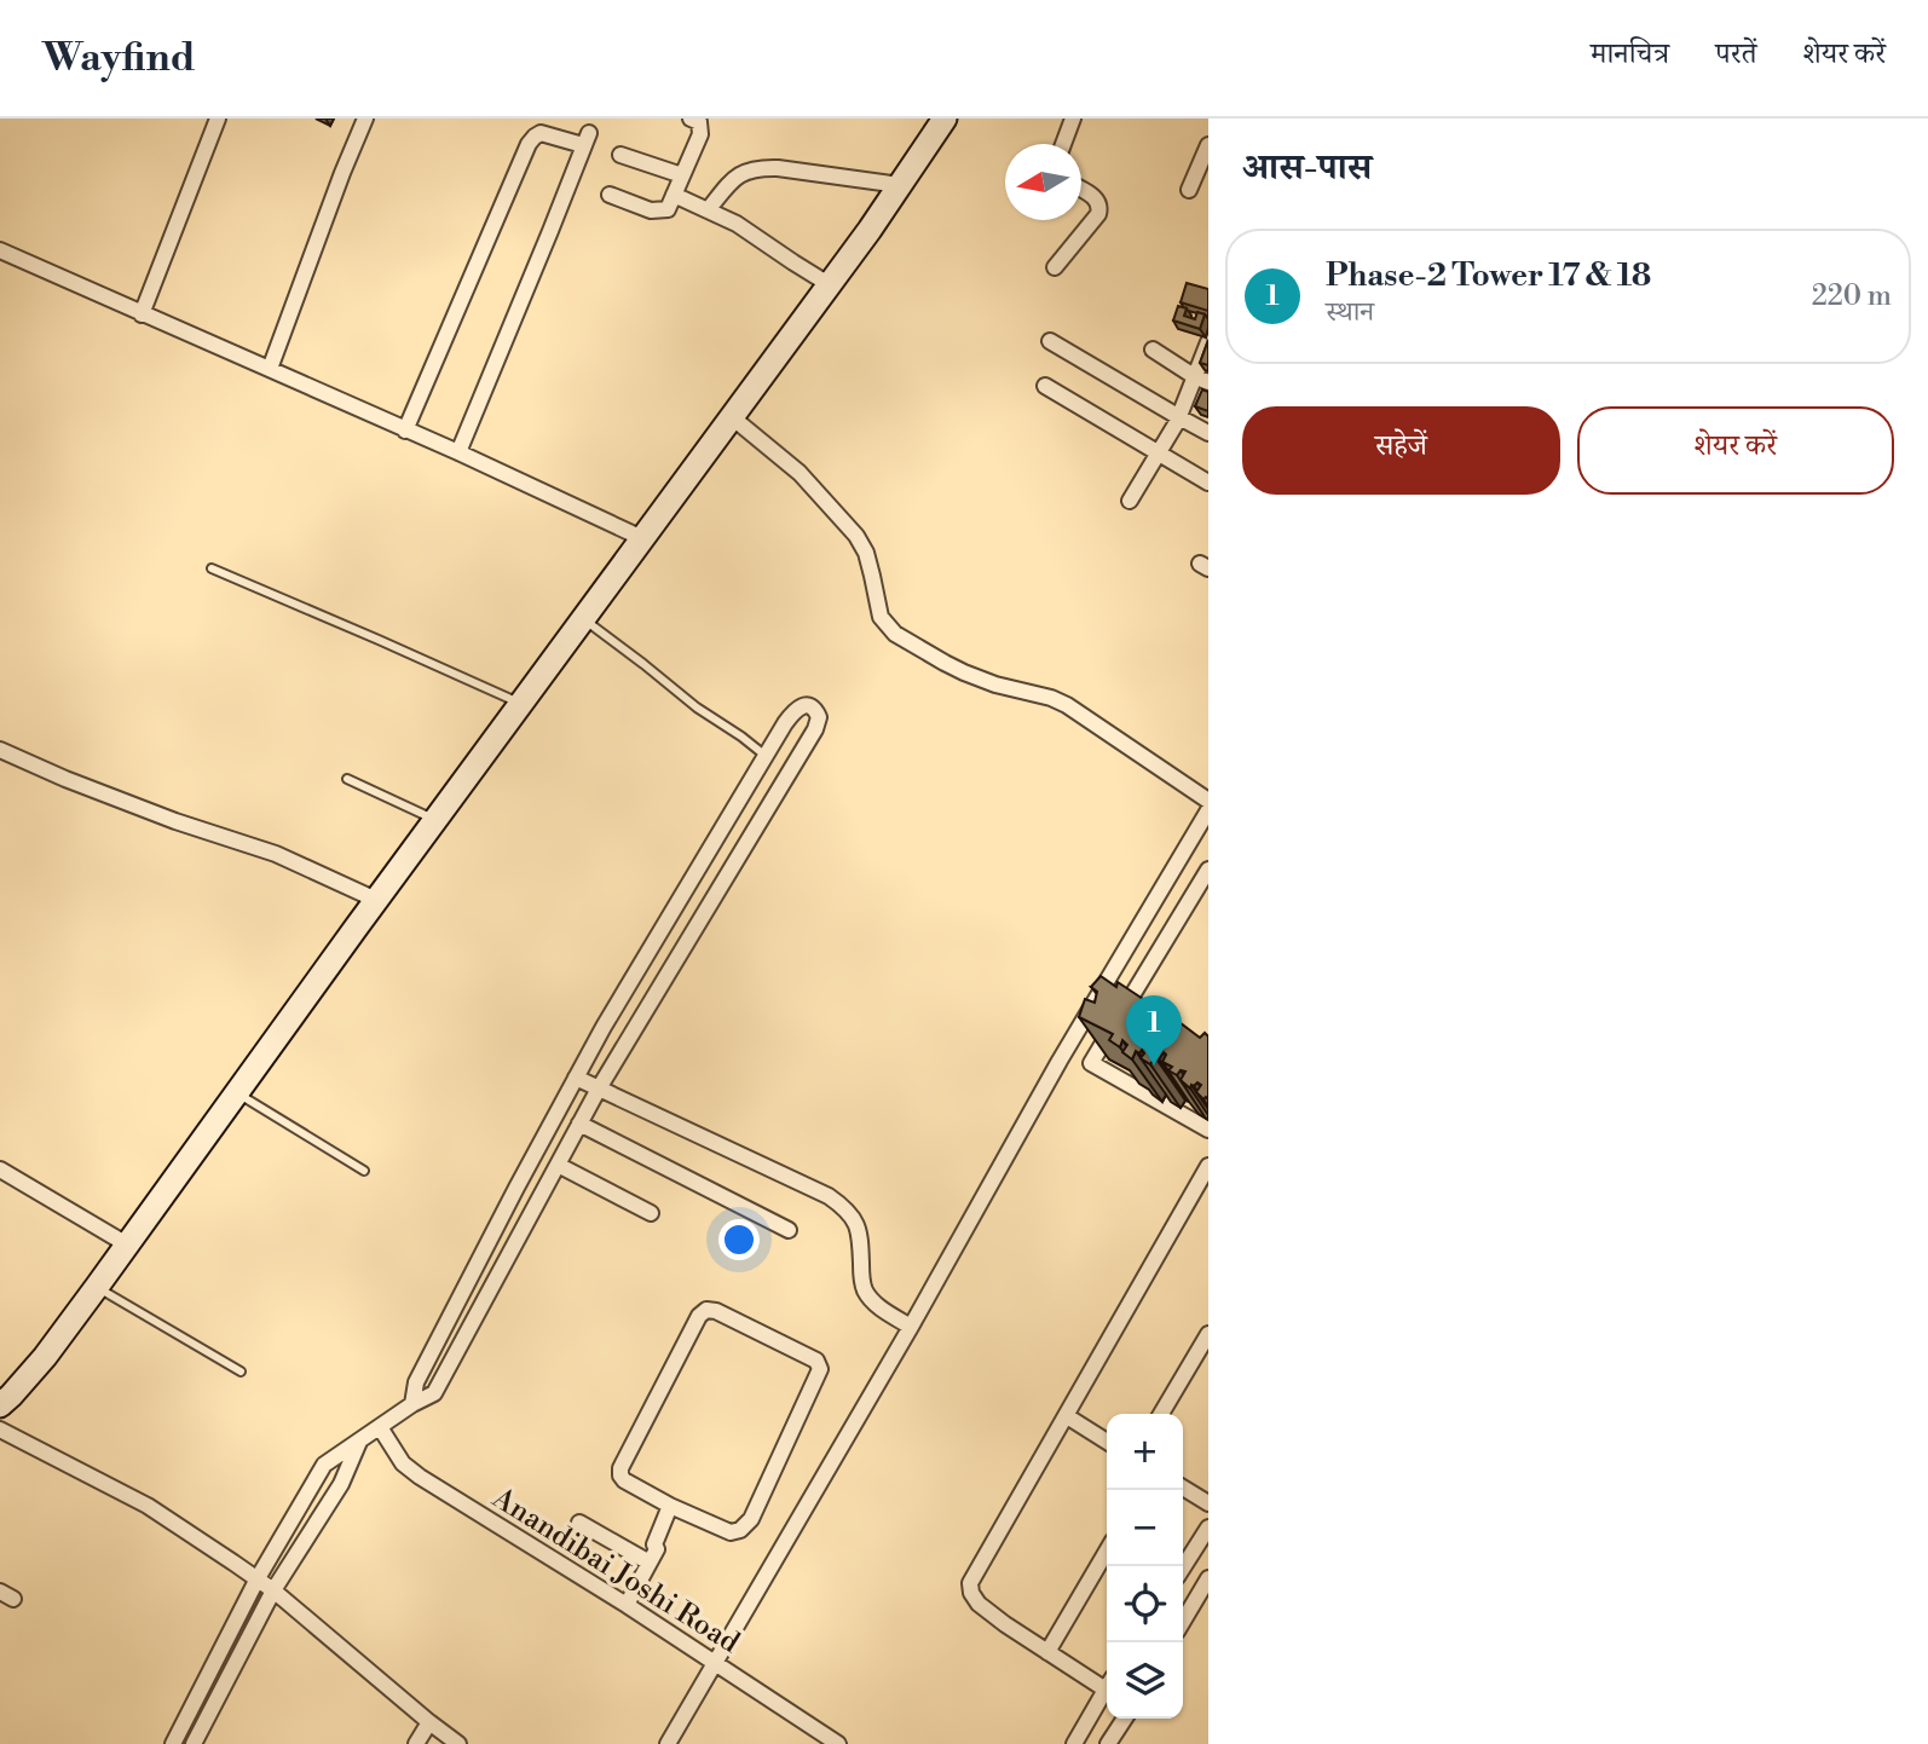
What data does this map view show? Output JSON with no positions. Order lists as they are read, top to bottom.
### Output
{
  "streets": {
    "street": ["Anandibai Joshi Road"]
  },
  "north": "left",
  "page": {
    "header": "Wayfind",
    "nav": ["मानचित्र", "परतें", "शेयर करें"],
    "heading": "आस-पास",
    "list": [
      {
        "mark": "1",
        "name": "Phase-2 Tower 17 & 18",
        "note": "स्थान",
        "value": "220 m"
      }
    ],
    "buttons": ["सहेजें", "शेयर करें"],
    "pins": "1",
    "map_buttons": ["+", "−"]
  }
}
